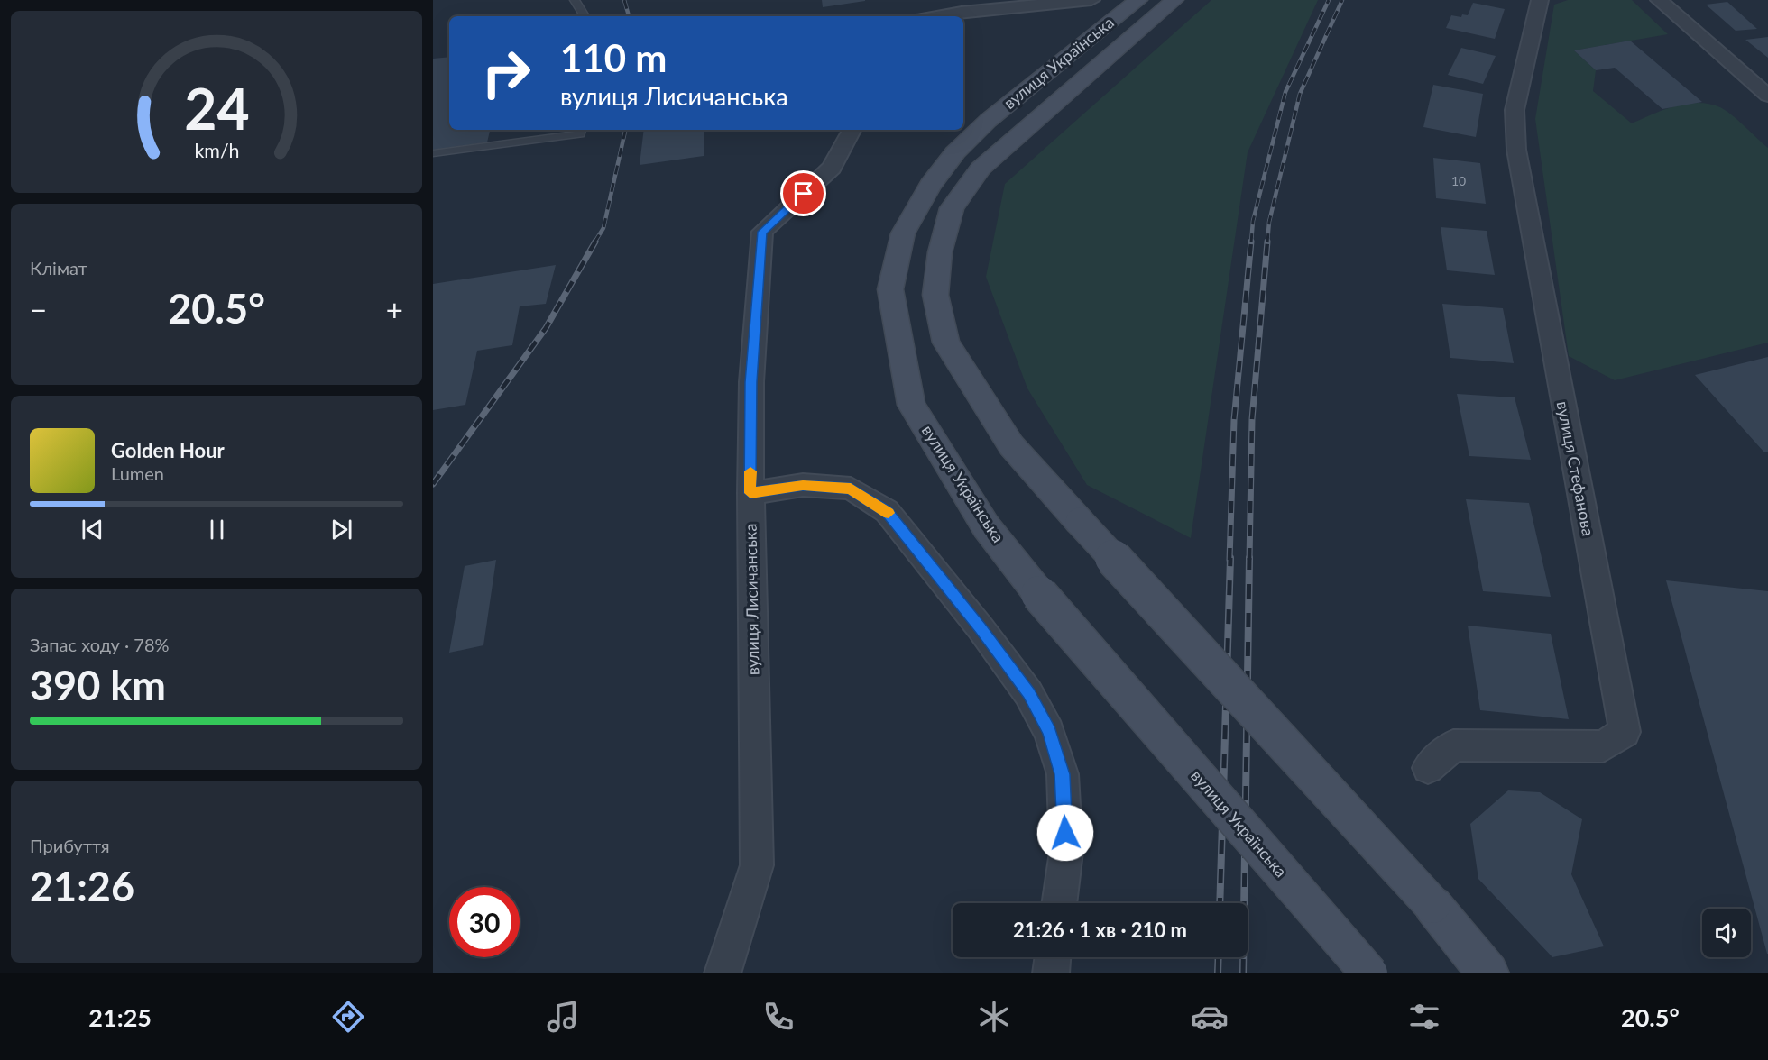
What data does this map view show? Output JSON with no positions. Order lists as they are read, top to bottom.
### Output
{
  "streets": {
    "main road": ["вулиця Українська"],
    "street": ["вулиця Стефанова", "вулиця Лисичанська"]
  },
  "house_numbers": ["10"],
  "page": {
    "turn": ["110 m", "вулиця Лисичанська"],
    "tile": [
      "Клімат",
      ["Запас ходу · 78%", "390 km"],
      ["Прибуття", "21:26"]
    ],
    "heat": ["−", "20.5°", "+"],
    "song": ["Golden Hour", "Lumen"],
    "limit": "30",
    "trip": "21:26 · 1 хв · 210 m",
    "tabs": ["21:25", "20.5°"],
    "gauge": ["24", "km/h"]
  }
}
